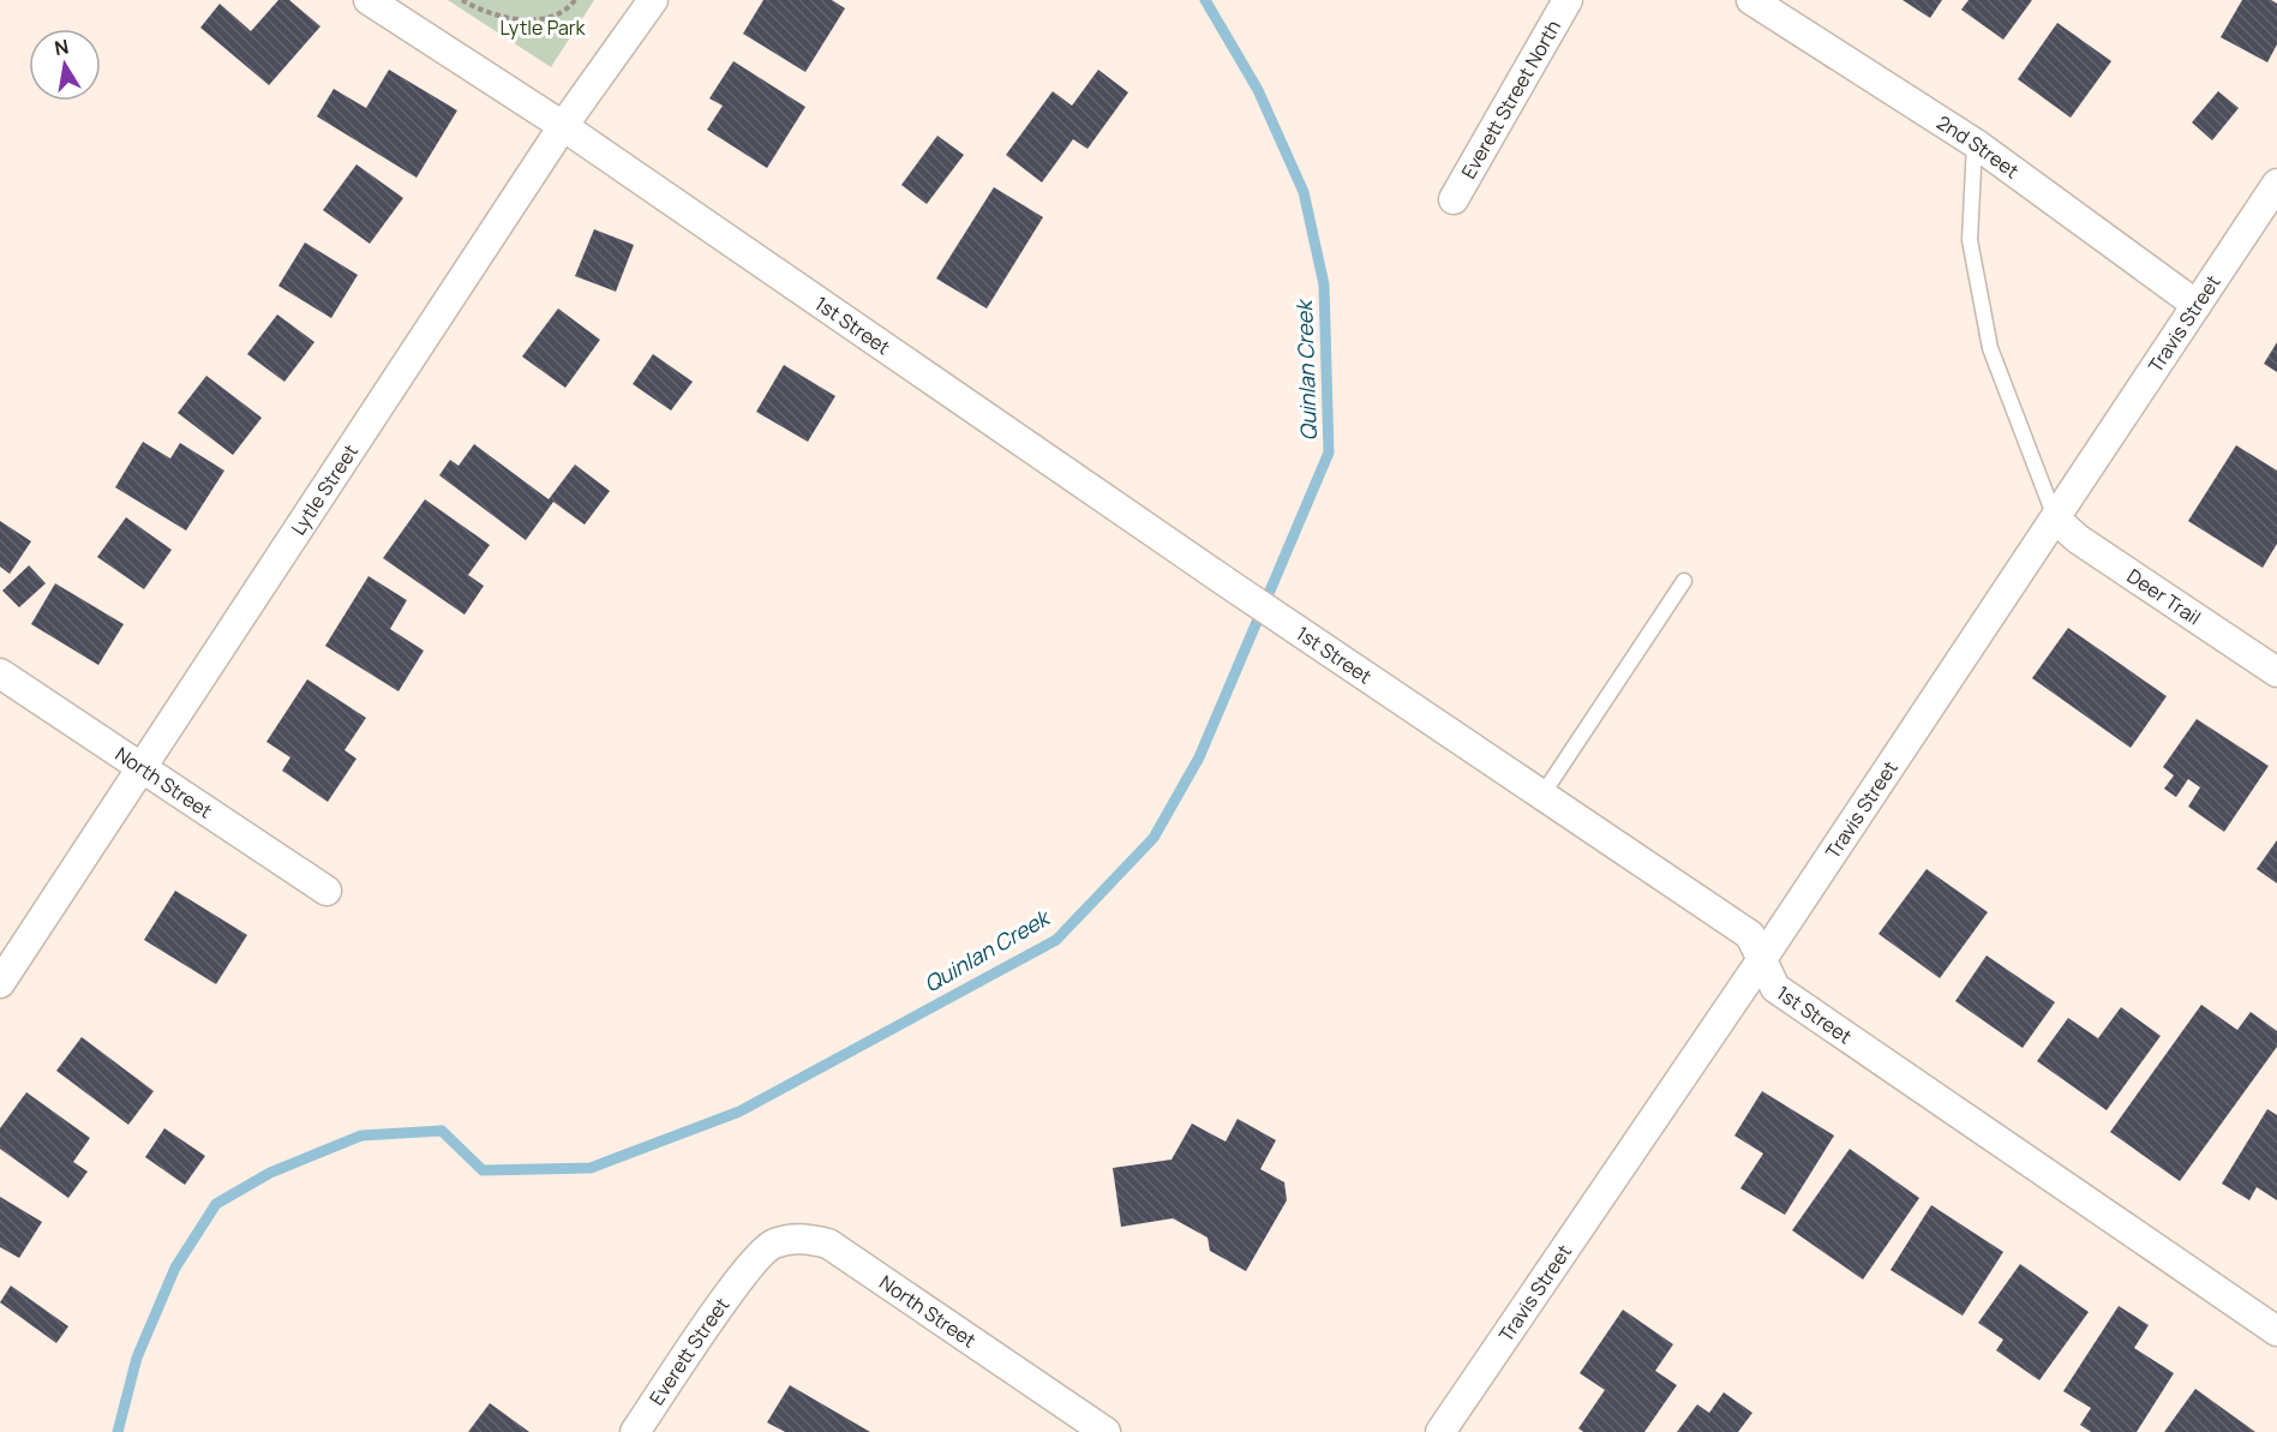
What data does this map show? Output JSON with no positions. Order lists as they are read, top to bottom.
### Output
{
  "streets": {
    "street": [
      "Everett Street North",
      "2nd Street",
      "Travis Street",
      "1st Street",
      "Lytle Street",
      "Deer Trail",
      "North Street",
      "Everett Street"
    ]
  },
  "crossings": [
    ["2nd Street", "Travis Street"],
    ["Travis Street", "1st Street"],
    ["Travis Street", "Deer Trail"],
    ["1st Street", "Lytle Street"],
    ["Lytle Street", "North Street"],
    ["North Street", "Everett Street"]
  ],
  "water": ["Quinlan Creek"],
  "parks": ["Lytle Park"],
  "north": "top"
}
